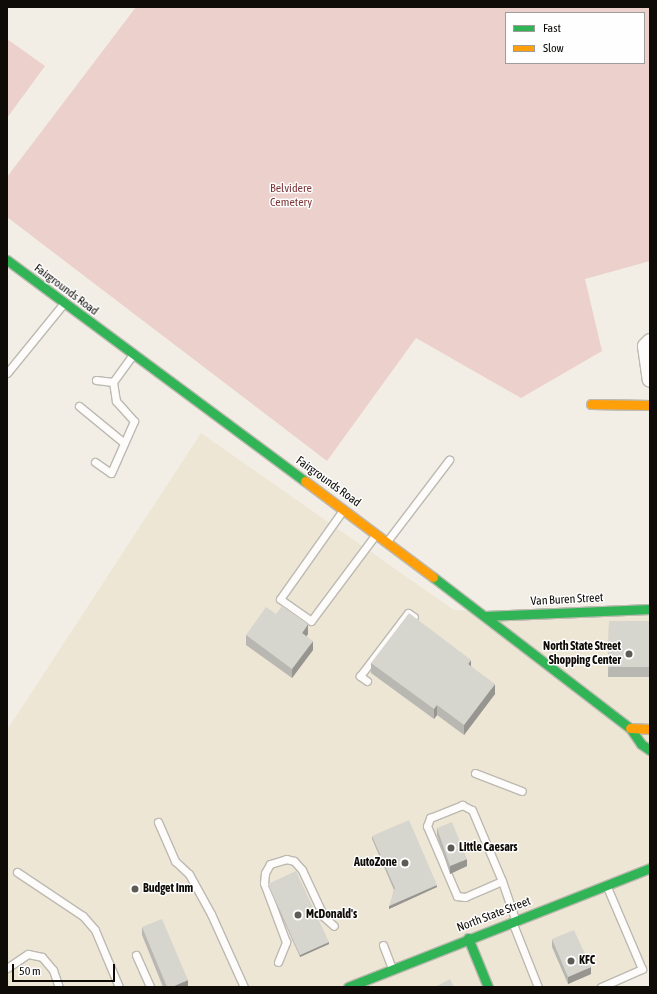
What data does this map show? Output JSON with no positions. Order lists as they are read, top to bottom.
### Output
{
  "streets": {
    "main road": ["Fairgrounds Road", "Van Buren Street", "North State Street"]
  },
  "crossings": [
    ["Fairgrounds Road", "Van Buren Street"]
  ],
  "parks": ["Belvidere Cemetery"],
  "places": [
    "North State Street Shopping Center",
    "Little Caesars",
    "AutoZone",
    "Budget Inm",
    "McDonald's",
    "KFC"
  ],
  "legend": ["Fast", "Slow"],
  "scale_bar": "50 m"
}
